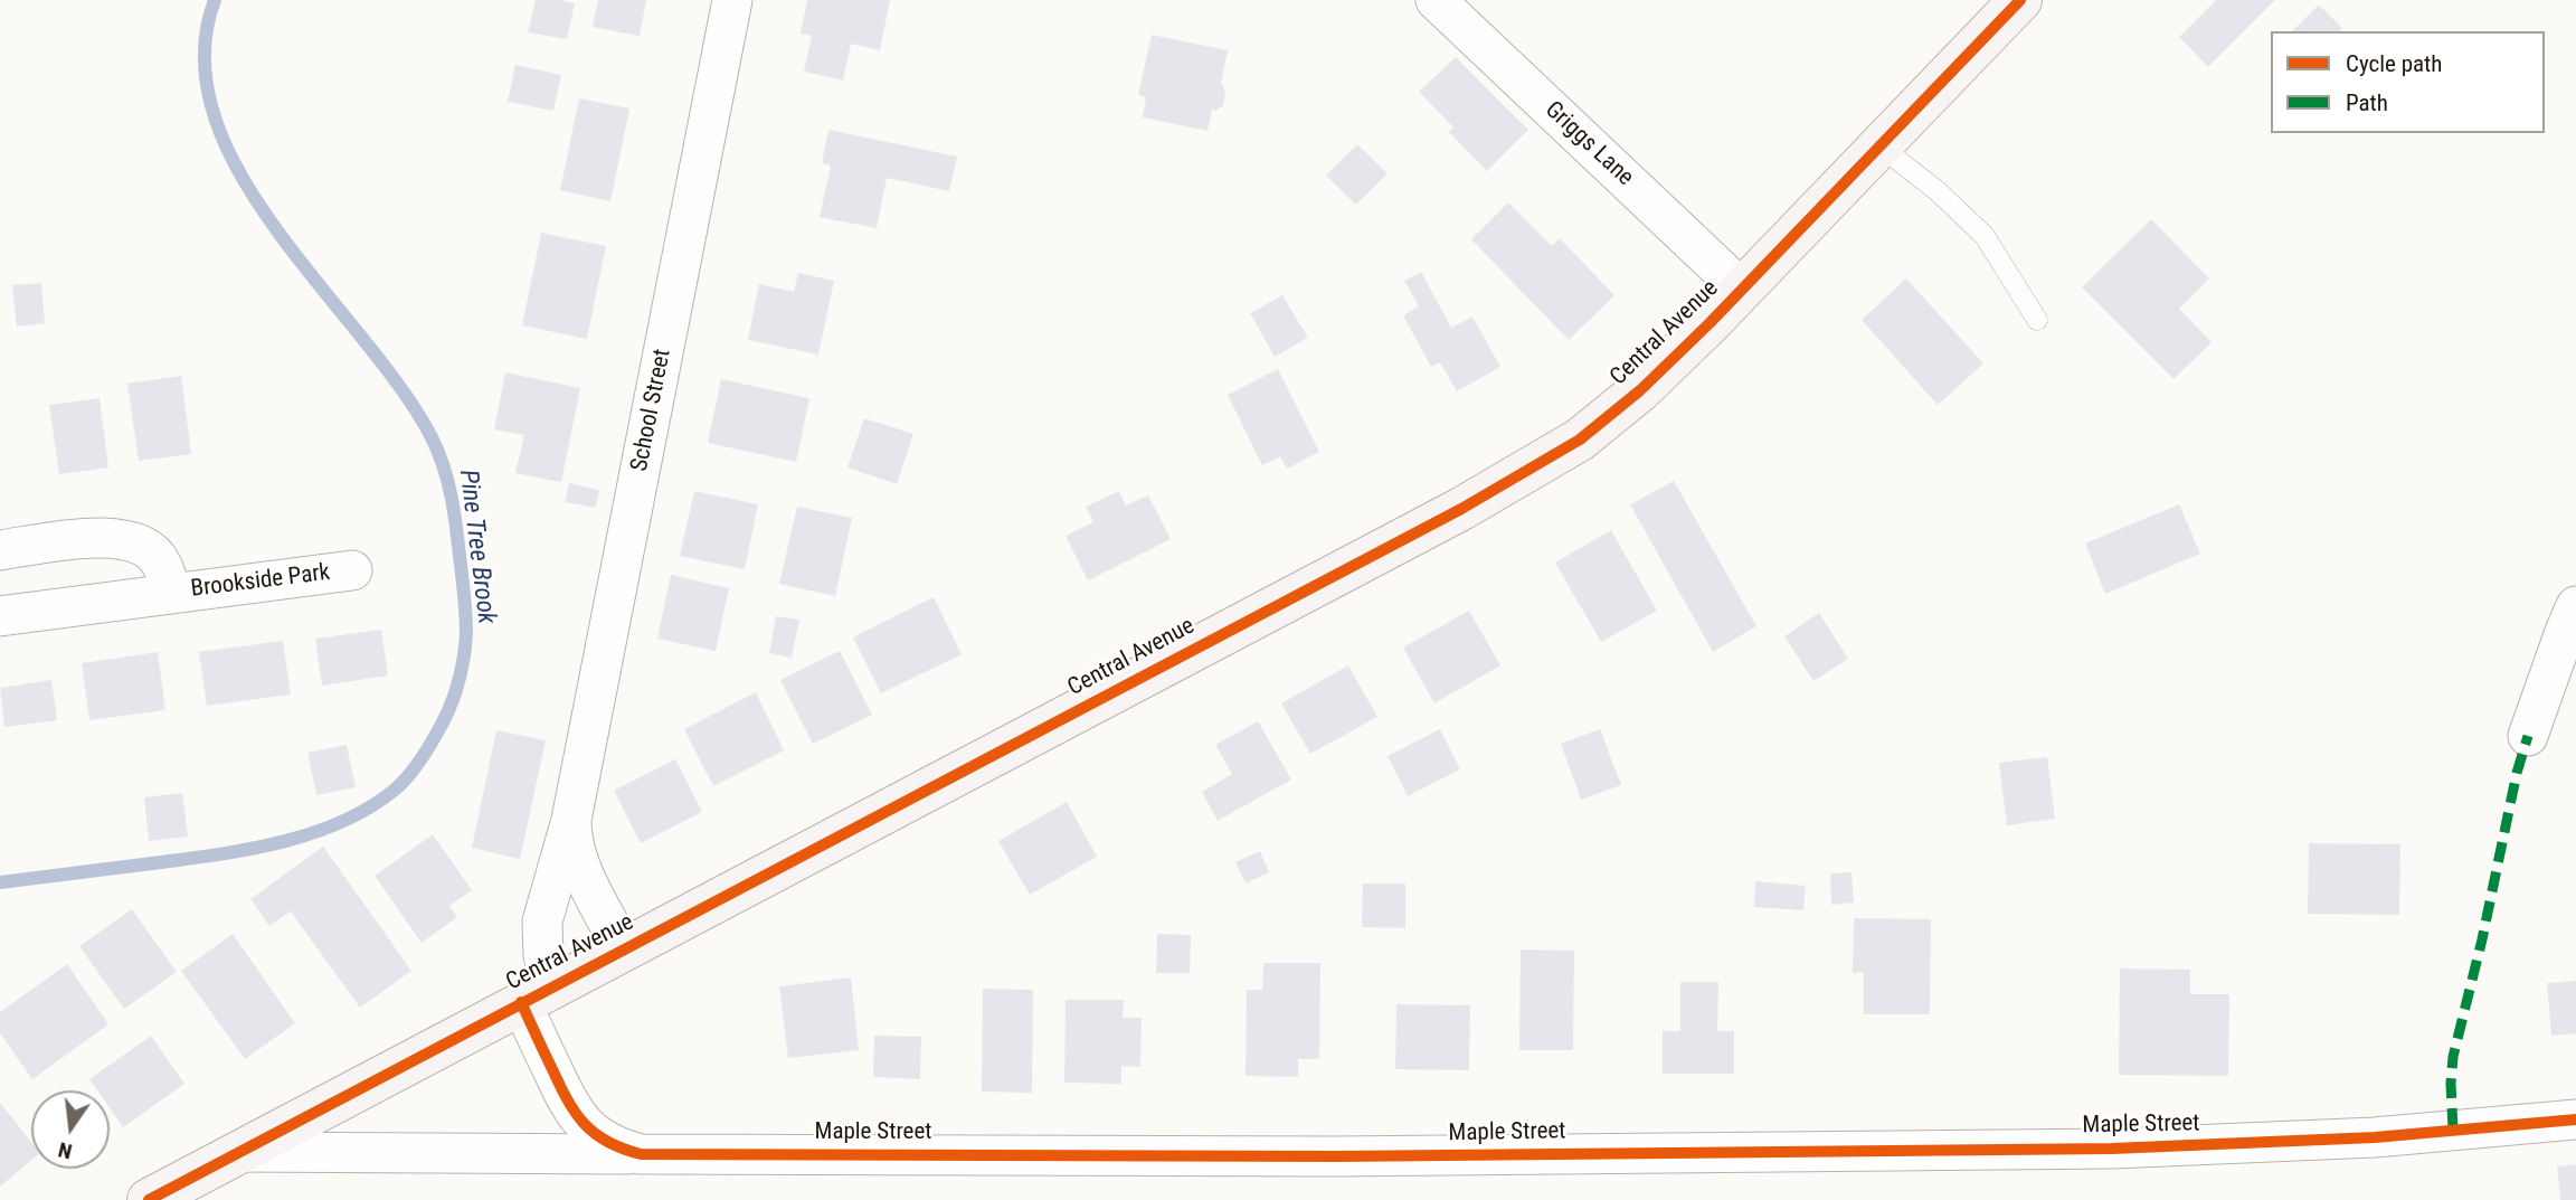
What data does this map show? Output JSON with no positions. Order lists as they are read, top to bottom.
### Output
{
  "streets": {
    "street": [
      "Griggs Lane",
      "Central Avenue",
      "School Street",
      "Brookside Park",
      "Maple Street"
    ]
  },
  "crossings": [
    ["Griggs Lane", "Central Avenue"],
    ["Central Avenue", "School Street"],
    ["Central Avenue", "Maple Street"],
    ["School Street", "Maple Street"]
  ],
  "water": ["Pine Tree Brook"],
  "legend": ["Cycle path", "Path"],
  "north": "bottom"
}
